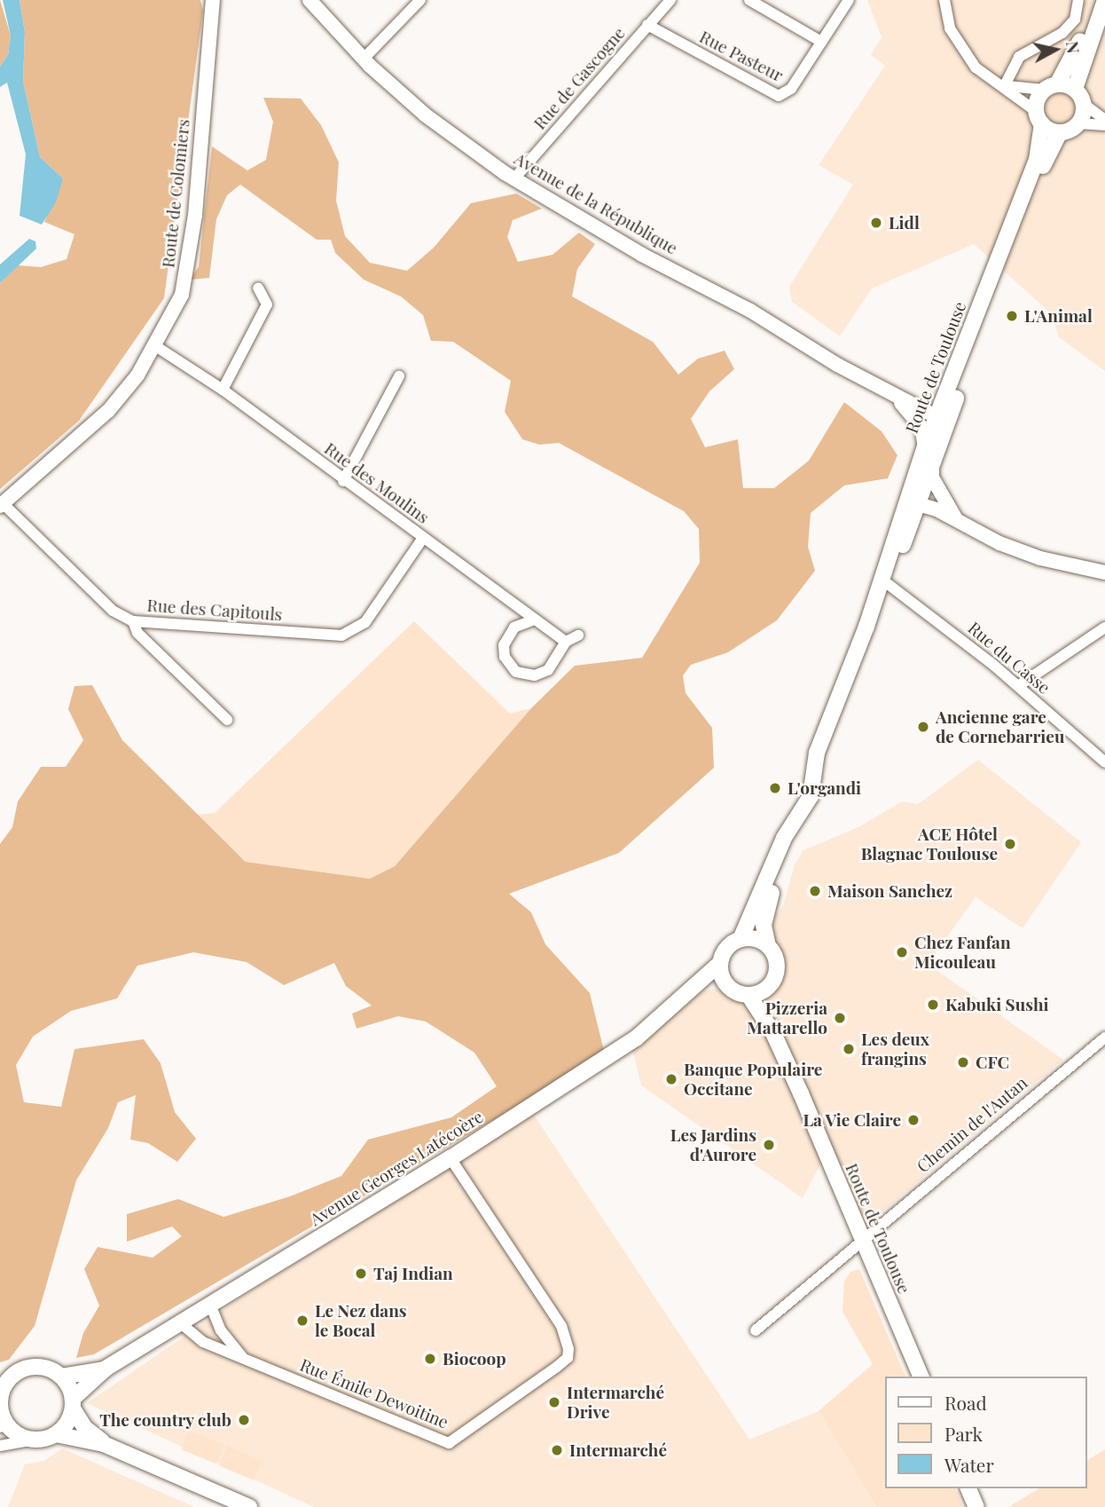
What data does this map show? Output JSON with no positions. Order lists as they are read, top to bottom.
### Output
{
  "streets": {
    "main road": ["Route de Toulouse", "Avenue Georges Latécoère"],
    "street": [
      "Rue Pasteur",
      "Rue de Gascogne",
      "Route de Colomiers",
      "Avenue de la République",
      "Rue des Moulins",
      "Rue des Capitouls",
      "Rue du Casse",
      "Chemin de l'Autan",
      "Rue Émile Dewoitine"
    ]
  },
  "crossings": [
    ["Rue Pasteur", "Rue de Gascogne"],
    ["Rue de Gascogne", "Avenue de la République"],
    ["Route de Colomiers", "Rue des Moulins"],
    ["Route de Colomiers", "Rue des Capitouls"],
    ["Avenue de la République", "Route de Toulouse"],
    ["Route de Toulouse", "Rue du Casse"],
    ["Route de Toulouse", "Chemin de l'Autan"],
    ["Route de Toulouse", "Avenue Georges Latécoère"],
    ["Rue des Moulins", "Rue des Capitouls"],
    ["Avenue Georges Latécoère", "Rue Émile Dewoitine"]
  ],
  "places": [
    "Lidl",
    "L'Animal",
    "Ancienne gare de Cornebarrieu",
    "L'organdi",
    "ACE Hôtel Blagnac Toulouse",
    "Maison Sanchez",
    "Chez Fanfan Micouleau",
    "Kabuki Sushi",
    "Pizzeria Mattarello",
    "Les deux frangins",
    "CFC",
    "Banque Populaire Occitane",
    "La Vie Claire",
    "Les Jardins d'Aurore",
    "Taj Indian",
    "Le Nez dans le Bocal",
    "Biocoop",
    "Intermarché Drive",
    "The country club",
    "Intermarché"
  ],
  "legend": ["Road", "Park", "Water"],
  "north": "right"
}
